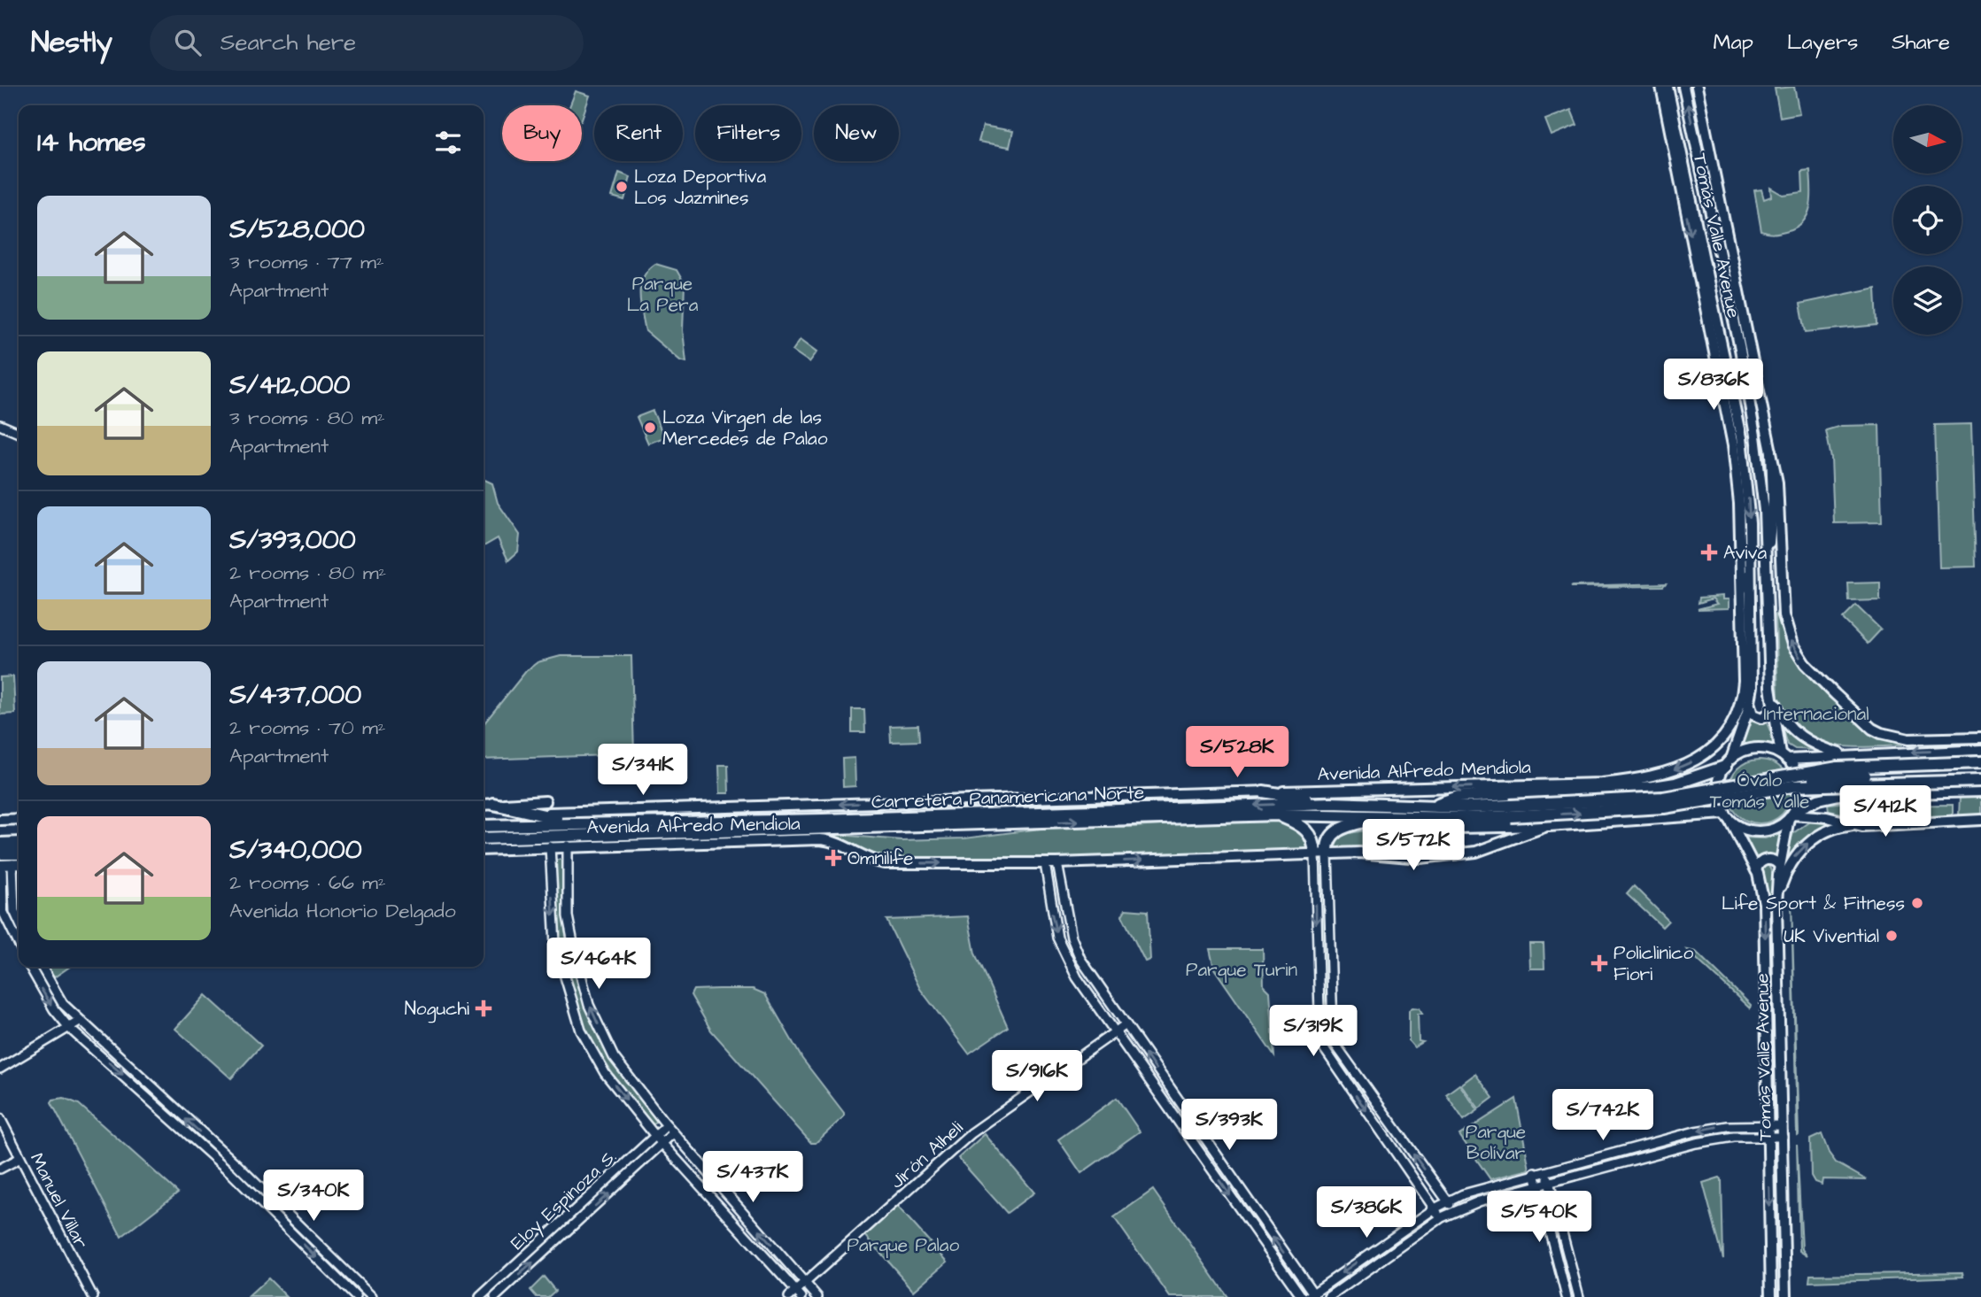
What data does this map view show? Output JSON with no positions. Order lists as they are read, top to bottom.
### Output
{
  "streets": {
    "highway": ["Carretera Panamericana Norte"],
    "main road": ["Tomás Valle Avenue", "Avenida Alfredo Mendiola"],
    "street": ["Jirón Alheli", "Eloy Espinoza S.", "Manuel Villar"]
  },
  "crossings": [
    ["Tomás Valle Avenue", "Avenida Alfredo Mendiola"]
  ],
  "parks": [
    "Parque La Pera",
    "Internacional",
    "Óvalo Tomás Valle",
    "Parque Turin",
    "Parque Bolívar",
    "Parque Palao"
  ],
  "places": {
    "other": [
      "Loza Deportiva Los Jazmines",
      "Loza Virgen de las Mercedes de Palao",
      "Life Sport & Fitness",
      "UK Vivential"
    ],
    "health": [
      "Aviva",
      "Omnilife",
      "Policlinico Fiori",
      "Noguchi"
    ]
  },
  "north": "right",
  "page": {
    "header": "Nestly",
    "search": "Search here",
    "nav": ["Map", "Layers", "Share"],
    "chip": [
      "Buy",
      "Rent",
      "Filters",
      "New"
    ],
    "heading": "14 homes",
    "list": [
      {
        "name": "S/528,000",
        "note": "3 rooms · 77 m² · Apartment"
      },
      {
        "name": "S/412,000",
        "note": "3 rooms · 80 m² · Apartment"
      },
      {
        "name": "S/393,000",
        "note": "2 rooms · 80 m² · Apartment"
      },
      {
        "name": "S/437,000",
        "note": "2 rooms · 70 m² · Apartment"
      },
      {
        "name": "S/340,000",
        "note": "2 rooms · 66 m² · Avenida Honorio Delgado"
      }
    ],
    "price": [
      "S/836K",
      "S/528K",
      "S/341K",
      "S/412K",
      "S/572K",
      "S/464K",
      "S/319K",
      "S/916K",
      "S/742K",
      "S/393K",
      "S/437K",
      "S/340K",
      "S/386K",
      "S/540K"
    ]
  }
}
